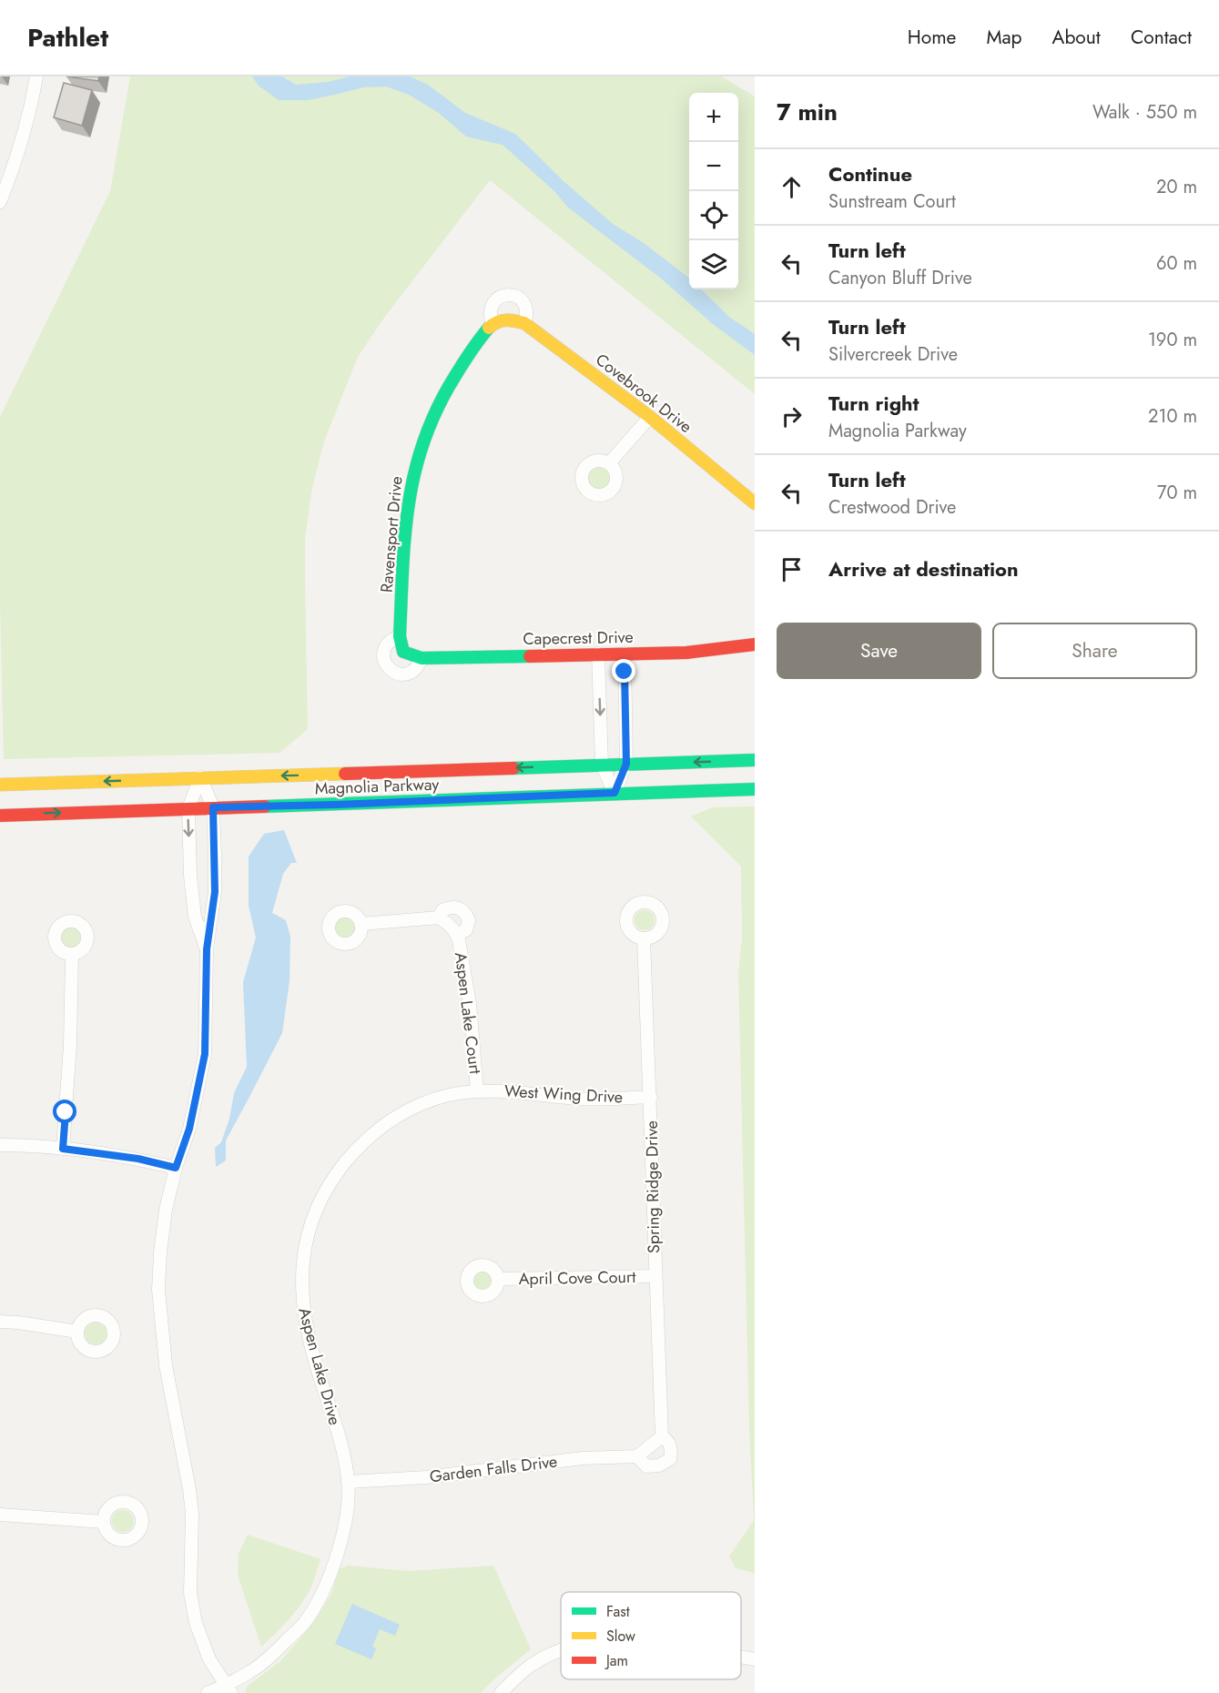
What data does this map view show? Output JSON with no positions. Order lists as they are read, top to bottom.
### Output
{
  "streets": {
    "main road": [
      "Covebrook Drive",
      "Ravensport Drive",
      "Capecrest Drive",
      "Magnolia Parkway"
    ],
    "street": [
      "Aspen Lake Court",
      "West Wing Drive",
      "Spring Ridge Drive",
      "April Cove Court",
      "Aspen Lake Drive",
      "Garden Falls Drive"
    ]
  },
  "crossings": [
    ["Covebrook Drive", "Ravensport Drive"],
    ["Ravensport Drive", "Capecrest Drive"],
    ["Aspen Lake Court", "West Wing Drive"],
    ["Aspen Lake Court", "Aspen Lake Drive"],
    ["West Wing Drive", "Spring Ridge Drive"],
    ["West Wing Drive", "Aspen Lake Drive"],
    ["Spring Ridge Drive", "April Cove Court"],
    ["Spring Ridge Drive", "Garden Falls Drive"],
    ["Aspen Lake Drive", "Garden Falls Drive"]
  ],
  "legend": ["Fast", "Slow", "Jam"],
  "page": {
    "header": "Pathlet",
    "nav": [
      "Home",
      "Map",
      "About",
      "Contact"
    ],
    "heading": ["7 min", "Walk · 550 m"],
    "map_buttons": ["+", "−"],
    "list": [
      ["Continue", "Sunstream Court", "20 m"],
      ["Turn left", "Canyon Bluff Drive", "60 m"],
      ["Turn left", "Silvercreek Drive", "190 m"],
      ["Turn right", "Magnolia Parkway", "210 m"],
      ["Turn left", "Crestwood Drive", "70 m"],
      "Arrive at destination"
    ],
    "buttons": ["Save", "Share"]
  }
}
